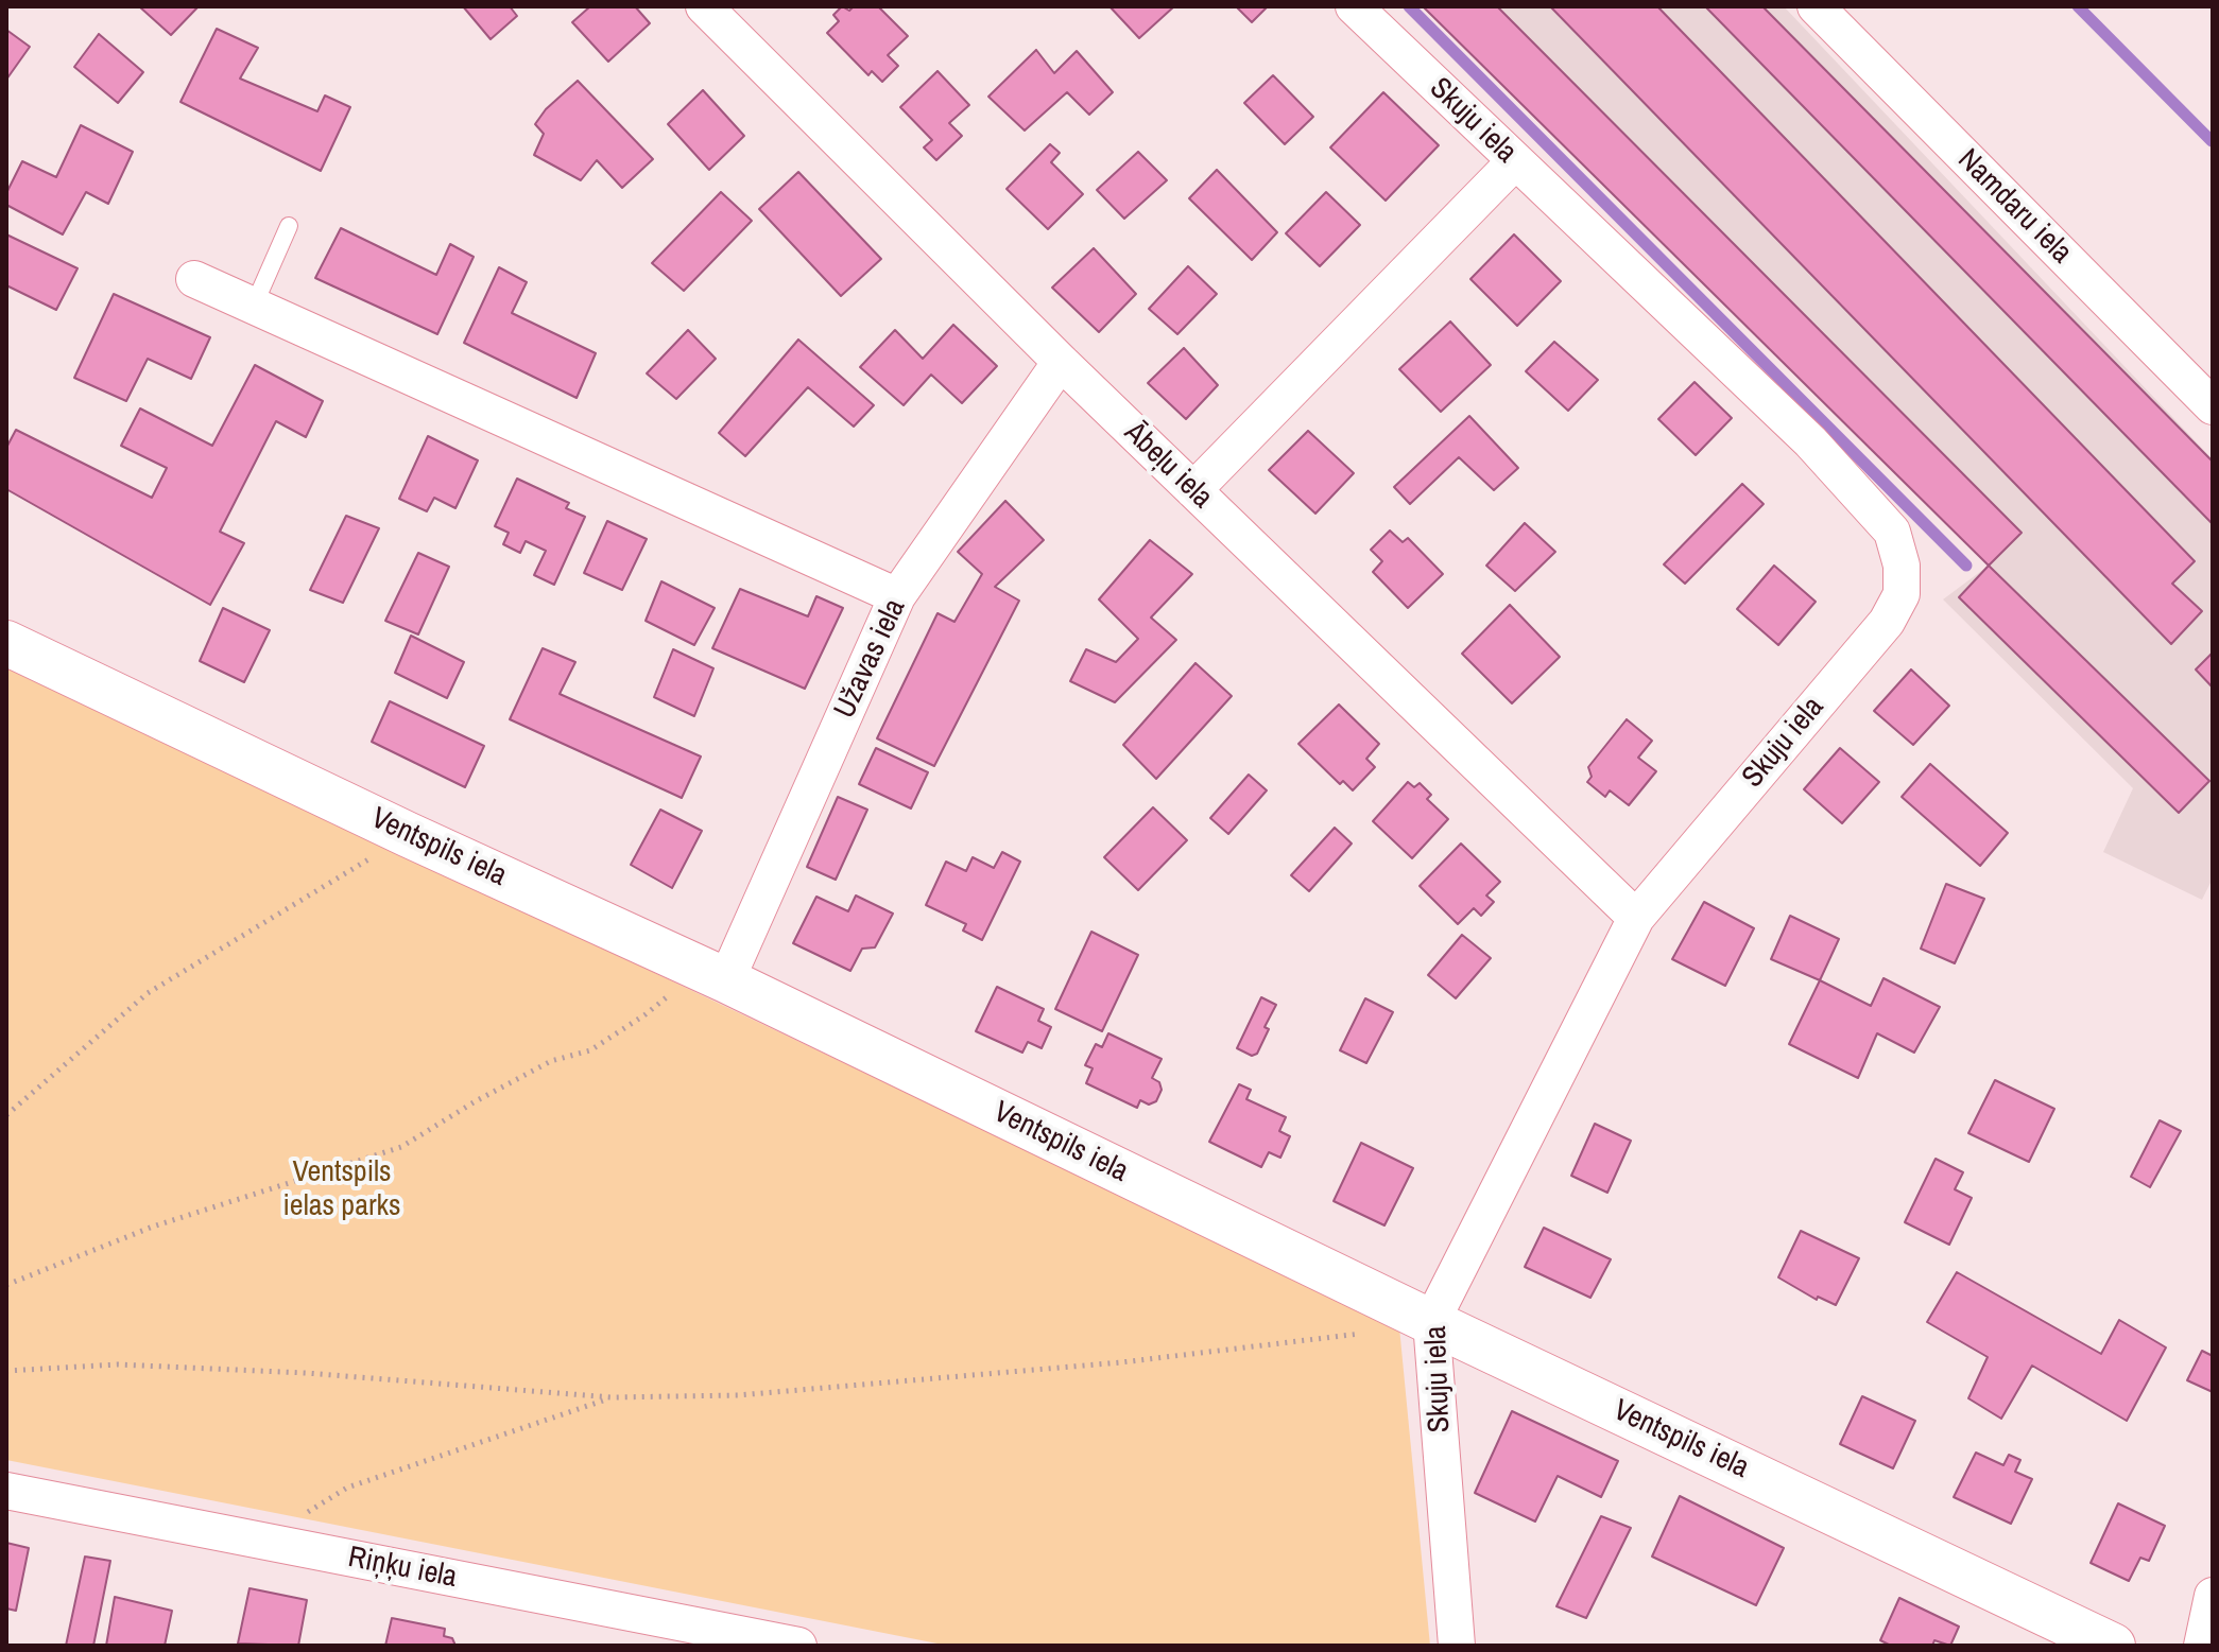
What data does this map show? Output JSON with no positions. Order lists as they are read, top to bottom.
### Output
{
  "streets": {
    "street": [
      "Skuju iela",
      "Namdaru iela",
      "Ābeļu iela",
      "Užavas iela",
      "Ventspils iela",
      "Riņķu iela"
    ]
  },
  "crossings": [
    ["Skuju iela", "Ābeļu iela"],
    ["Skuju iela", "Ventspils iela"],
    ["Ābeļu iela", "Užavas iela"],
    ["Užavas iela", "Ventspils iela"]
  ],
  "parks": ["Ventspils ielas parks"]
}
